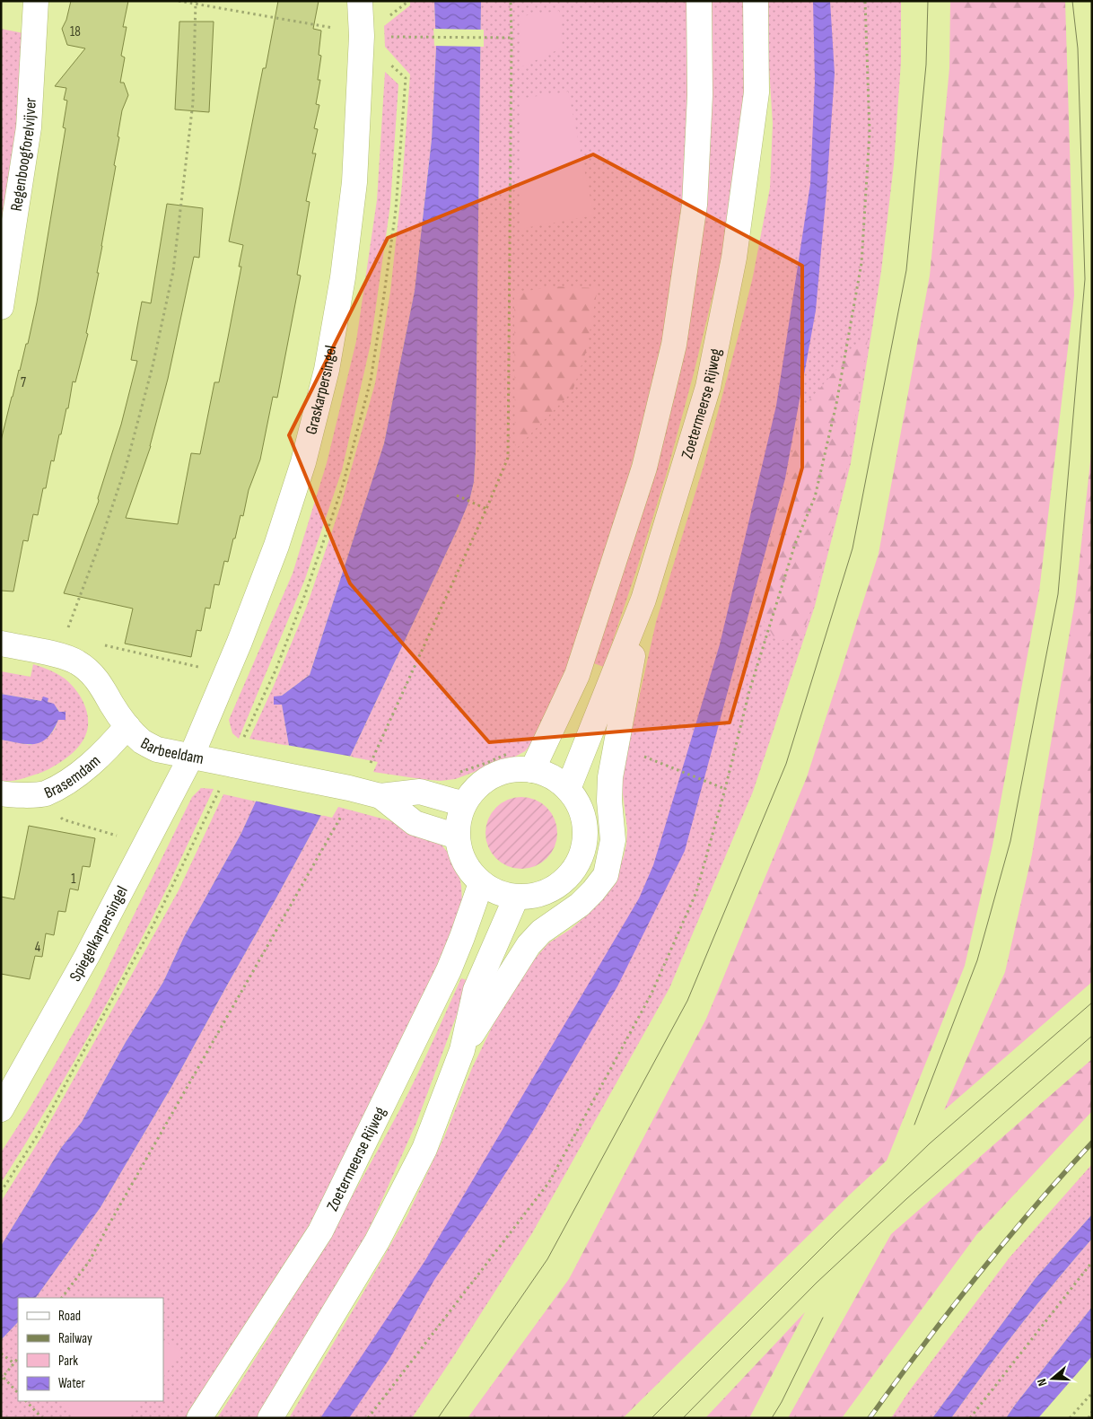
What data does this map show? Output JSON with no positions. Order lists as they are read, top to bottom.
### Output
{
  "streets": {
    "main road": [
      "Regenboogforelvijver",
      "Graskarpersingel",
      "Zoetermeerse Rijweg",
      "Barbeeldam",
      "Brasemdam",
      "Spiegelkarpersingel"
    ]
  },
  "crossings": [
    ["Graskarpersingel", "Barbeeldam"],
    ["Graskarpersingel", "Spiegelkarpersingel"],
    ["Zoetermeerse Rijweg", "Barbeeldam"],
    ["Barbeeldam", "Brasemdam"],
    ["Barbeeldam", "Spiegelkarpersingel"]
  ],
  "house_numbers": [
    "18",
    "7",
    "1",
    "4"
  ],
  "legend": [
    "Road",
    "Railway",
    "Park",
    "Water"
  ],
  "north": "left"
}
